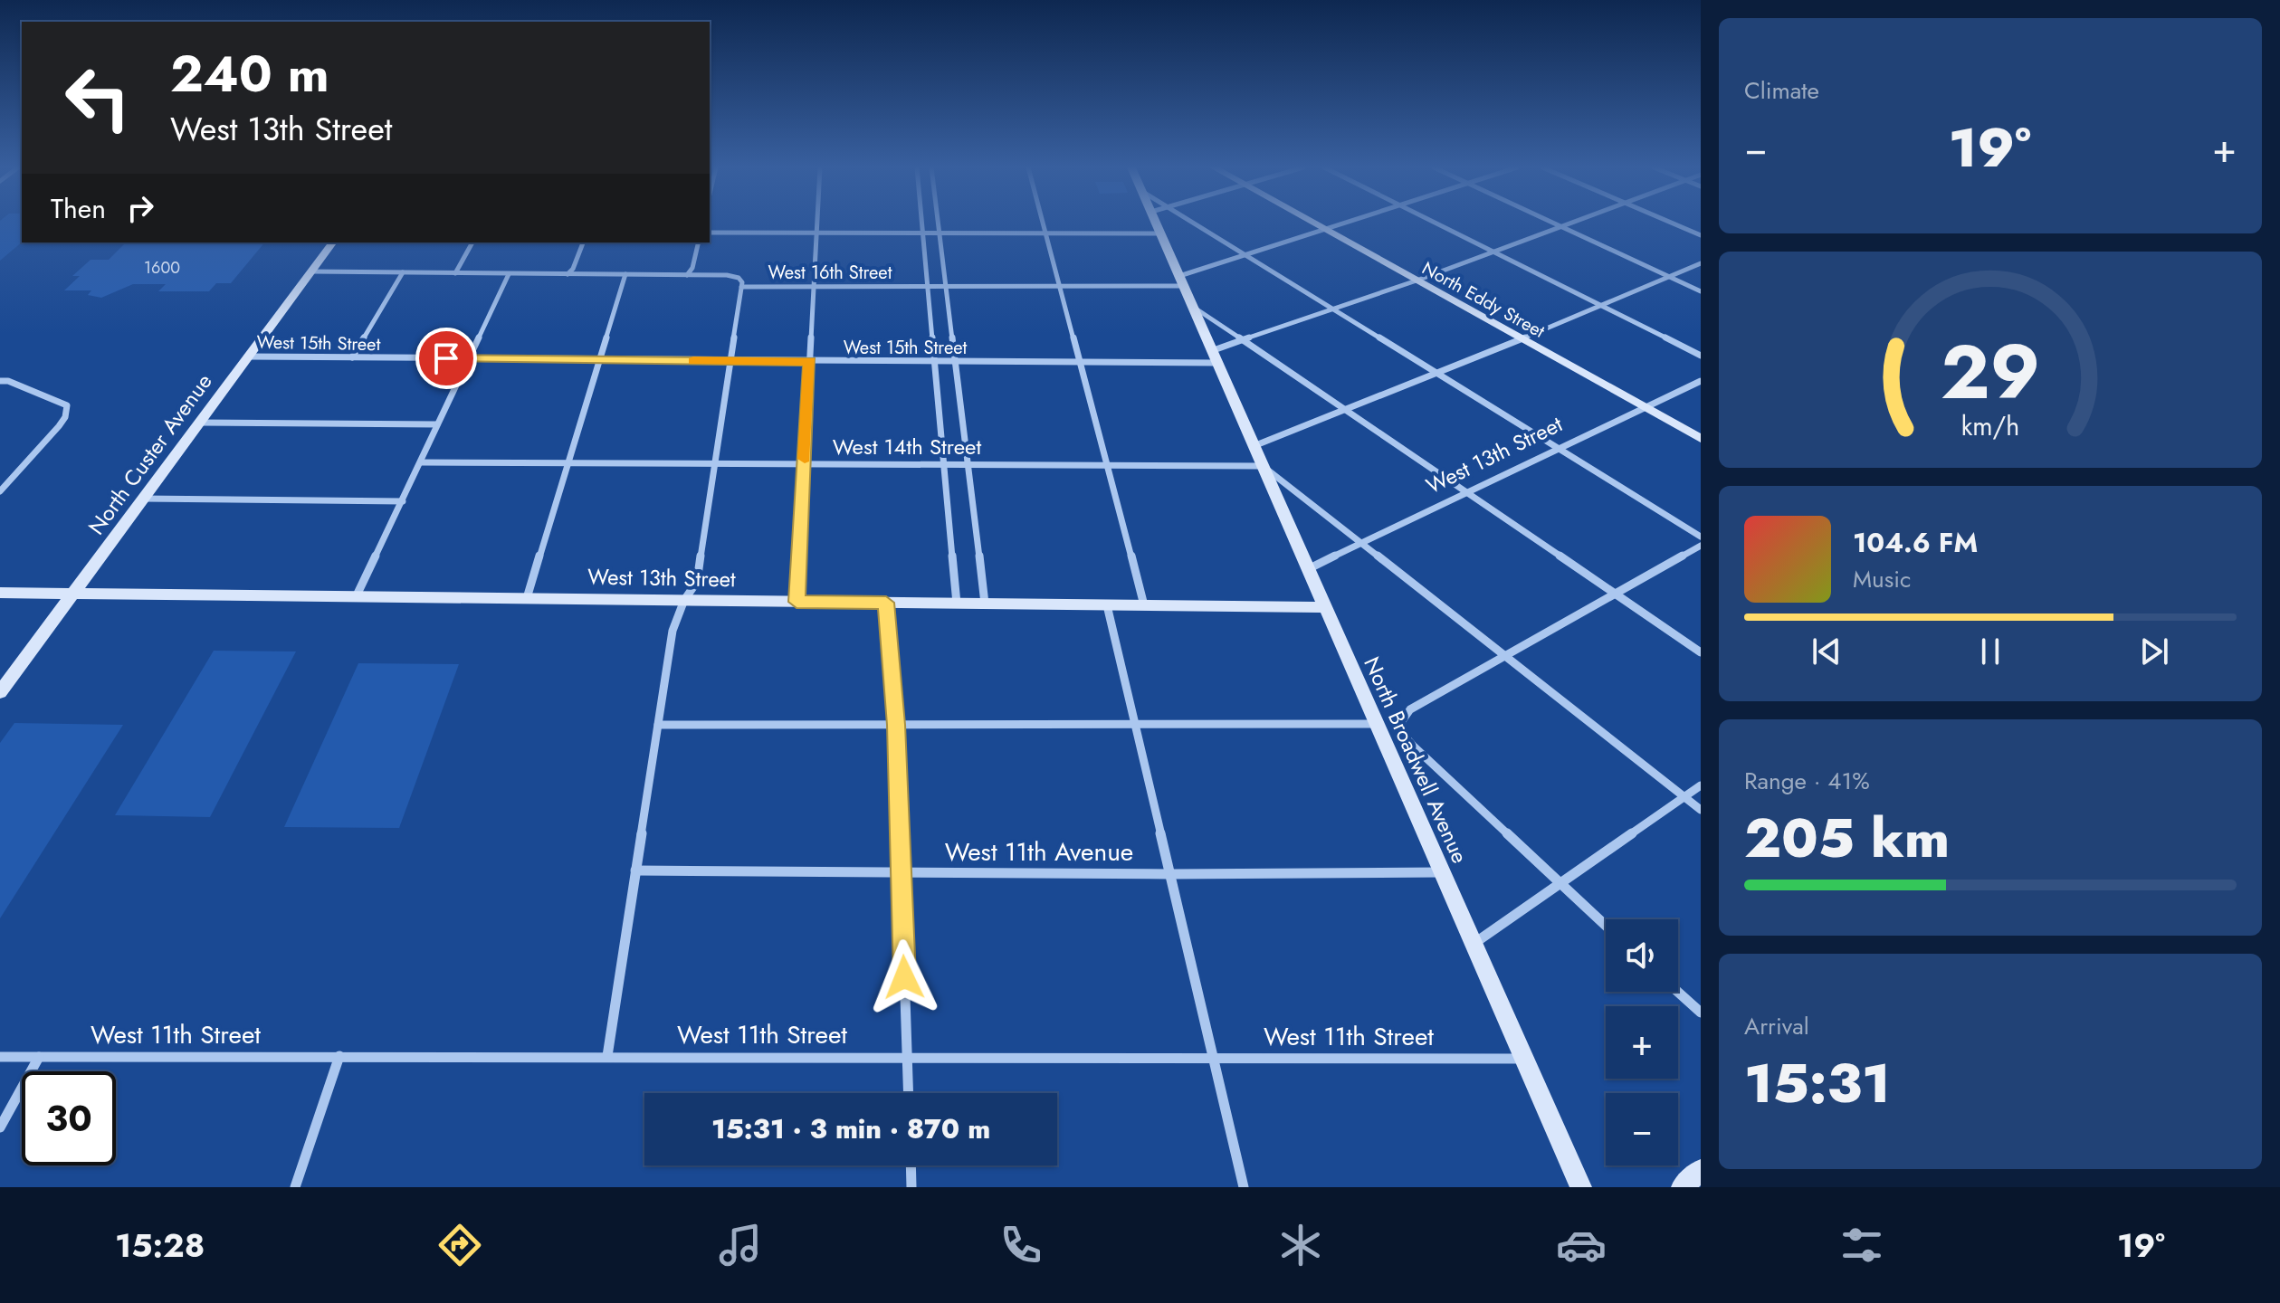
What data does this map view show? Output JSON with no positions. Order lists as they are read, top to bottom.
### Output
{
  "streets": {
    "main road": [
      "North Eddy Street",
      "North Custer Avenue",
      "West 13th Street",
      "North Broadwell Avenue"
    ],
    "street": [
      "West 16th Street",
      "West 15th Street",
      "West 14th Street",
      "West 11th Avenue",
      "West 11th Street"
    ]
  },
  "crossings": [
    ["West 16th Street", "North Eddy Street"],
    ["West 16th Street", "North Custer Avenue"],
    ["West 16th Street", "North Broadwell Avenue"],
    ["North Eddy Street", "West 13th Street"],
    ["West 15th Street", "North Custer Avenue"],
    ["West 15th Street", "North Broadwell Avenue"],
    ["West 14th Street", "North Broadwell Avenue"],
    ["North Custer Avenue", "West 13th Street"],
    ["West 13th Street", "North Broadwell Avenue"],
    ["North Broadwell Avenue", "West 11th Avenue"],
    ["North Broadwell Avenue", "West 11th Street"]
  ],
  "house_numbers": ["1600"],
  "page": {
    "tile": [
      "Climate",
      ["Range · 41%", "205 km"],
      ["Arrival", "15:31"]
    ],
    "turn": ["240 m", "West 13th Street"],
    "heat": ["−", "19°", "+"],
    "then": "Then",
    "song": ["104.6 FM", "Music"],
    "map_buttons": ["+", "−"],
    "limit": "30",
    "trip": "15:31 · 3 min · 870 m",
    "tabs": ["15:28", "19°"],
    "gauge": ["29", "km/h"]
  }
}
